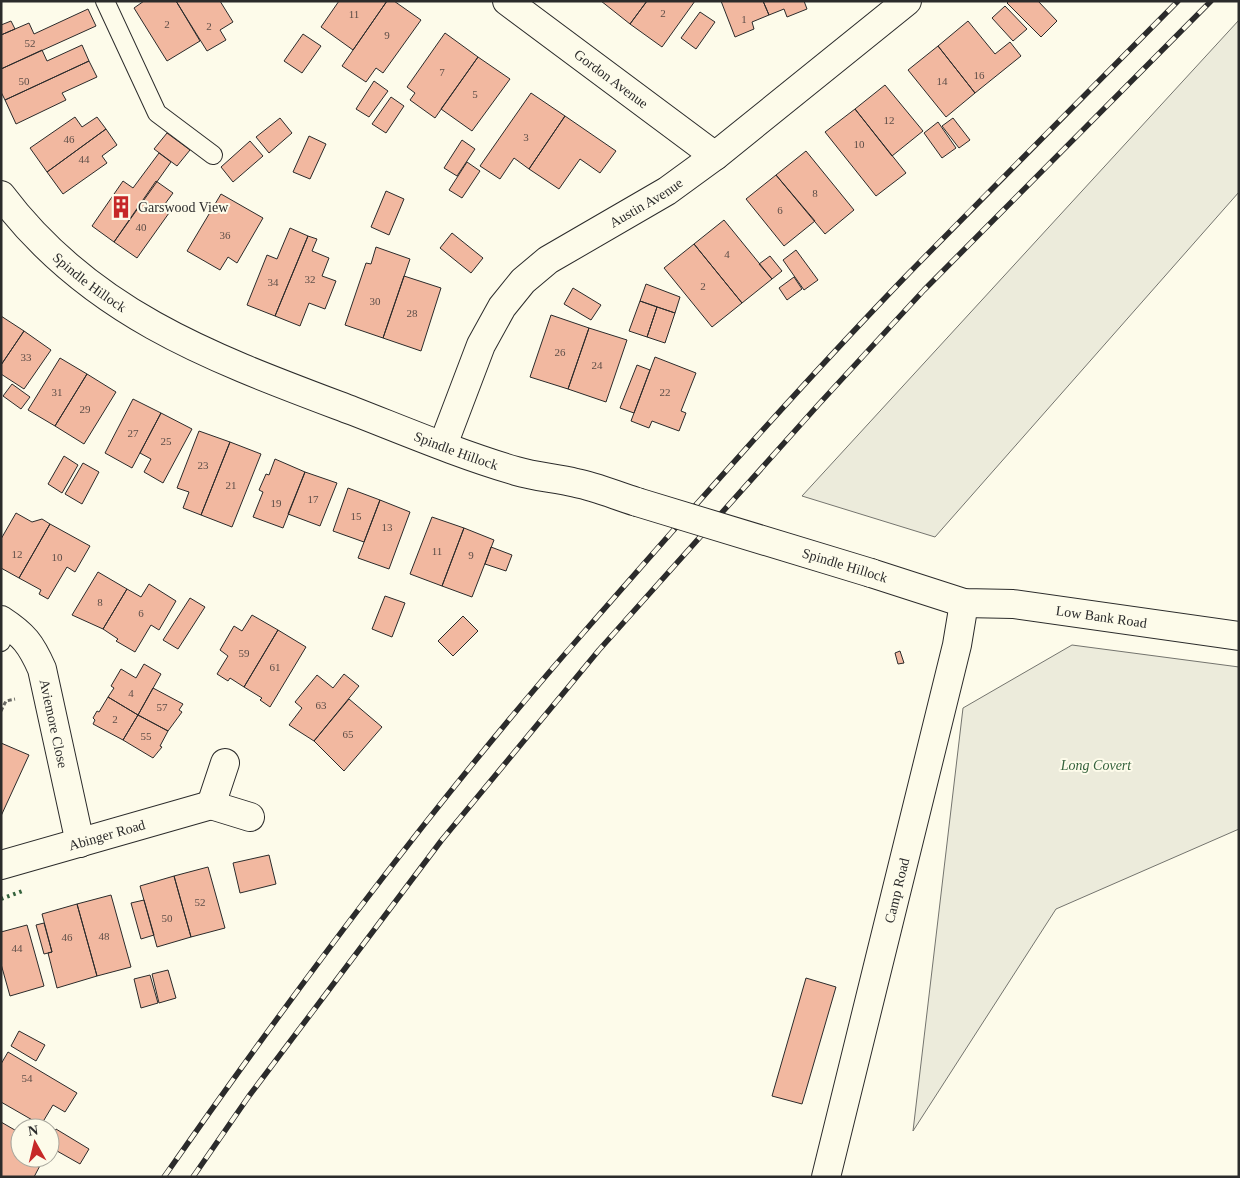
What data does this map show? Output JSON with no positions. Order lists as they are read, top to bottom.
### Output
{
  "streets": {
    "street": [
      "Gordon Avenue",
      "Austin Avenue",
      "Spindle Hillock",
      "Low Bank Road",
      "Aviemore Close",
      "Abinger Road",
      "Camp Road"
    ]
  },
  "crossings": [
    ["Gordon Avenue", "Austin Avenue"],
    ["Austin Avenue", "Spindle Hillock"],
    ["Spindle Hillock", "Low Bank Road"],
    ["Spindle Hillock", "Camp Road"],
    ["Low Bank Road", "Camp Road"],
    ["Aviemore Close", "Abinger Road"]
  ],
  "parks": ["Long Covert"],
  "places": {
    "building": ["Garswood View"]
  },
  "house_numbers": [
    "2",
    "11",
    "1",
    "2",
    "2",
    "9",
    "52",
    "7",
    "16",
    "50",
    "14",
    "5",
    "12",
    "3",
    "46",
    "10",
    "44",
    "8",
    "6",
    "40",
    "36",
    "4",
    "32",
    "34",
    "2",
    "30",
    "28",
    "26",
    "33",
    "24",
    "31",
    "22",
    "29",
    "27",
    "25",
    "23",
    "21",
    "17",
    "19",
    "15",
    "13",
    "11",
    "12",
    "9",
    "10",
    "8",
    "6",
    "59",
    "61",
    "4",
    "63",
    "57",
    "2",
    "65",
    "55",
    "52",
    "50",
    "48",
    "46",
    "44",
    "54"
  ],
  "north": "top"
}
